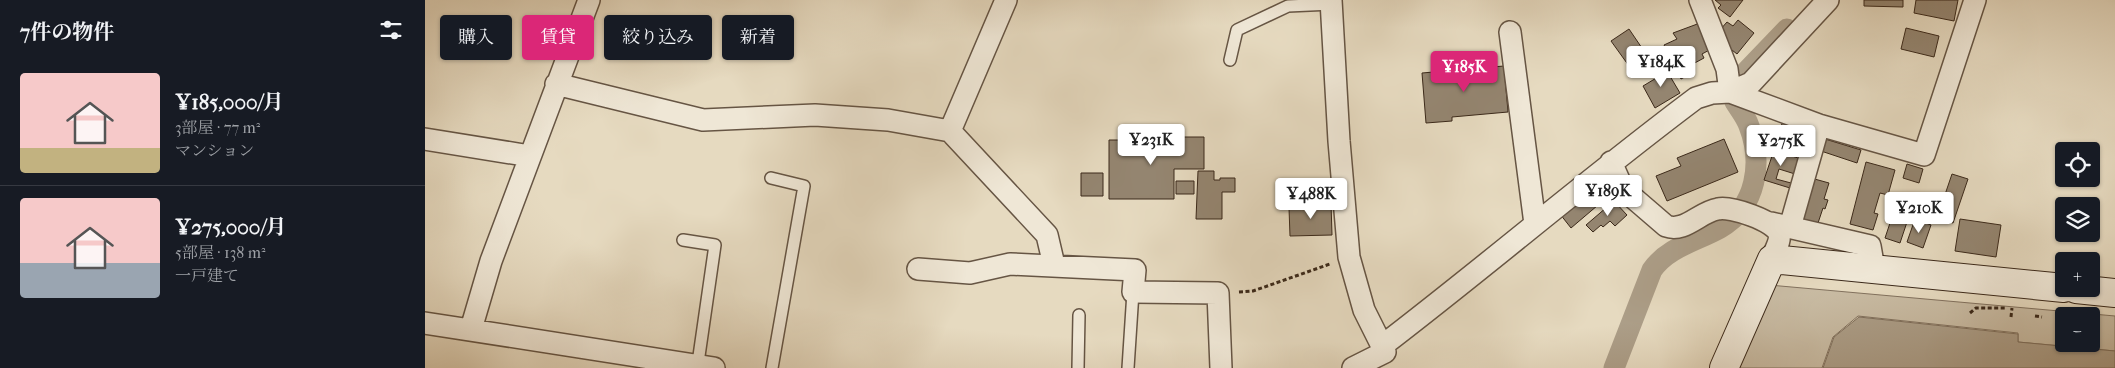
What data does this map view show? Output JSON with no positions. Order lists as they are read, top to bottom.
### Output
{
  "page": {
    "heading": "7件の物件",
    "chip": [
      "購入",
      "賃貸",
      "絞り込み",
      "新着"
    ],
    "price": [
      "¥184K",
      "¥185K",
      "¥231K",
      "¥275K",
      "¥189K",
      "¥488K",
      "¥210K"
    ],
    "list": [
      {
        "name": "¥185,000/月",
        "note": "3部屋 · 77 m² · マンション"
      },
      {
        "name": "¥275,000/月",
        "note": "5部屋 · 138 m² · 一戸建て"
      }
    ],
    "map_buttons": ["+", "−"]
  }
}
